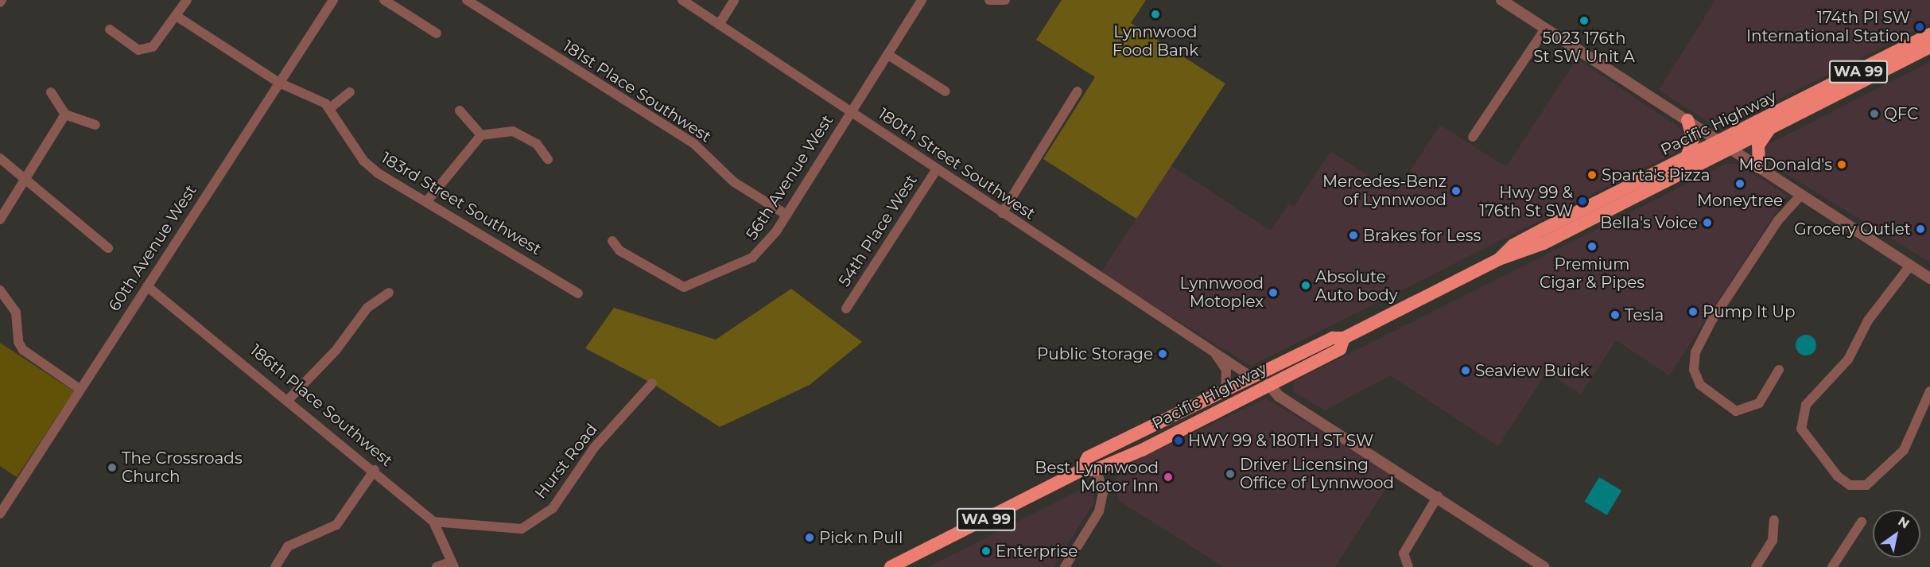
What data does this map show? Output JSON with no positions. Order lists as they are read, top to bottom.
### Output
{
  "streets": {
    "highway": ["WA 99", "Pacific Highway"],
    "street": [
      "181st Place Southwest",
      "180th Street Southwest",
      "56th Avenue West",
      "183rd Street Southwest",
      "54th Place West",
      "60th Avenue West",
      "186th Place Southwest",
      "Hurst Road"
    ]
  },
  "crossings": [
    ["181st Place Southwest", "56th Avenue West"],
    ["Pacific Highway", "180th Street Southwest"],
    ["180th Street Southwest", "56th Avenue West"],
    ["180th Street Southwest", "54th Place West"],
    ["183rd Street Southwest", "60th Avenue West"],
    ["60th Avenue West", "186th Place Southwest"],
    ["186th Place Southwest", "Hurst Road"]
  ],
  "places": [
    "Lynnwood Food Bank",
    "5023 176th St SW Unit A",
    "174th Pl SW International Station",
    "QFC",
    "McDonald's",
    "Sparta's Pizza",
    "Moneytree",
    "Mercedes-Benz of Lynnwood",
    "Hwy 99 & 176th St SW",
    "Bella's Voice",
    "Grocery Outlet",
    "Brakes for Less",
    "Premium Cigar & Pipes",
    "Absolute Auto body",
    "Lynnwood Motoplex",
    "Pump It Up",
    "Tesla",
    "Public Storage",
    "Seaview Buick",
    "HWY 99 & 180TH ST SW",
    "The Crossroads Church",
    "Driver Licensing Office of Lynnwood",
    "Best Lynnwood Motor Inn",
    "Pick n Pull",
    "Enterprise"
  ],
  "north": "top right"
}
